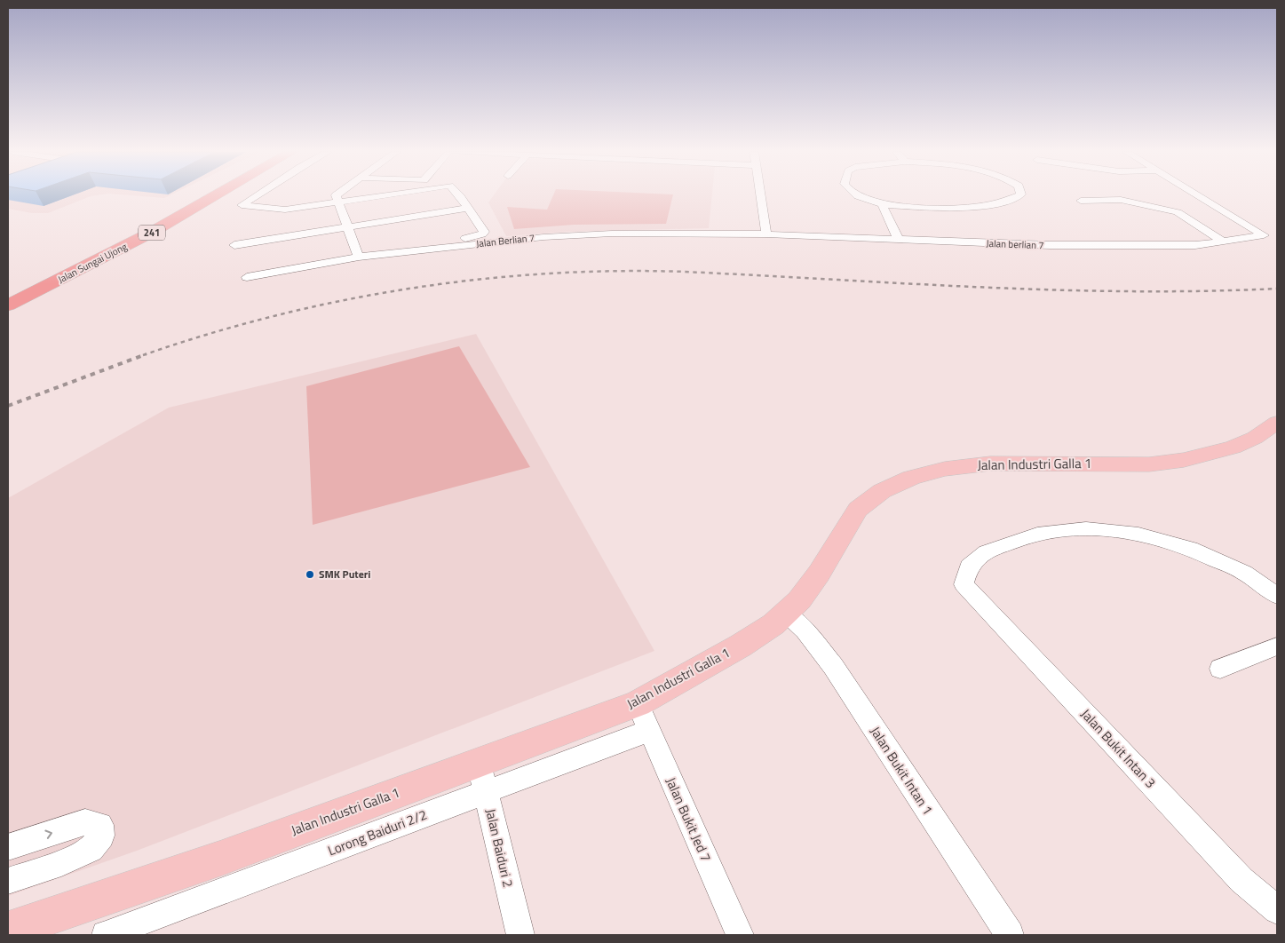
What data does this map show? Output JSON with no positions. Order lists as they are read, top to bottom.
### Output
{
  "streets": {
    "highway": ["241", "Jalan Sungai Ujong"],
    "main road": ["Jalan Industri Galla 1"],
    "street": [
      "Jalan Berlian 7",
      "Jalan berlian 7",
      "Jalan Bukit Intan 3",
      "Jalan Bukit Intan 1",
      "Jalan Bukit Jed 7",
      "Lorong Baiduri 2/2",
      "Jalan Baiduri 2"
    ]
  },
  "crossings": [
    ["Jalan Berlian 7", "Jalan berlian 7"],
    ["Jalan Industri Galla 1", "Jalan Bukit Intan 1"],
    ["Jalan Industri Galla 1", "Jalan Bukit Jed 7"],
    ["Jalan Industri Galla 1", "Jalan Baiduri 2"],
    ["Jalan Bukit Jed 7", "Lorong Baiduri 2/2"],
    ["Lorong Baiduri 2/2", "Jalan Baiduri 2"]
  ],
  "places": ["SMK Puteri"]
}
